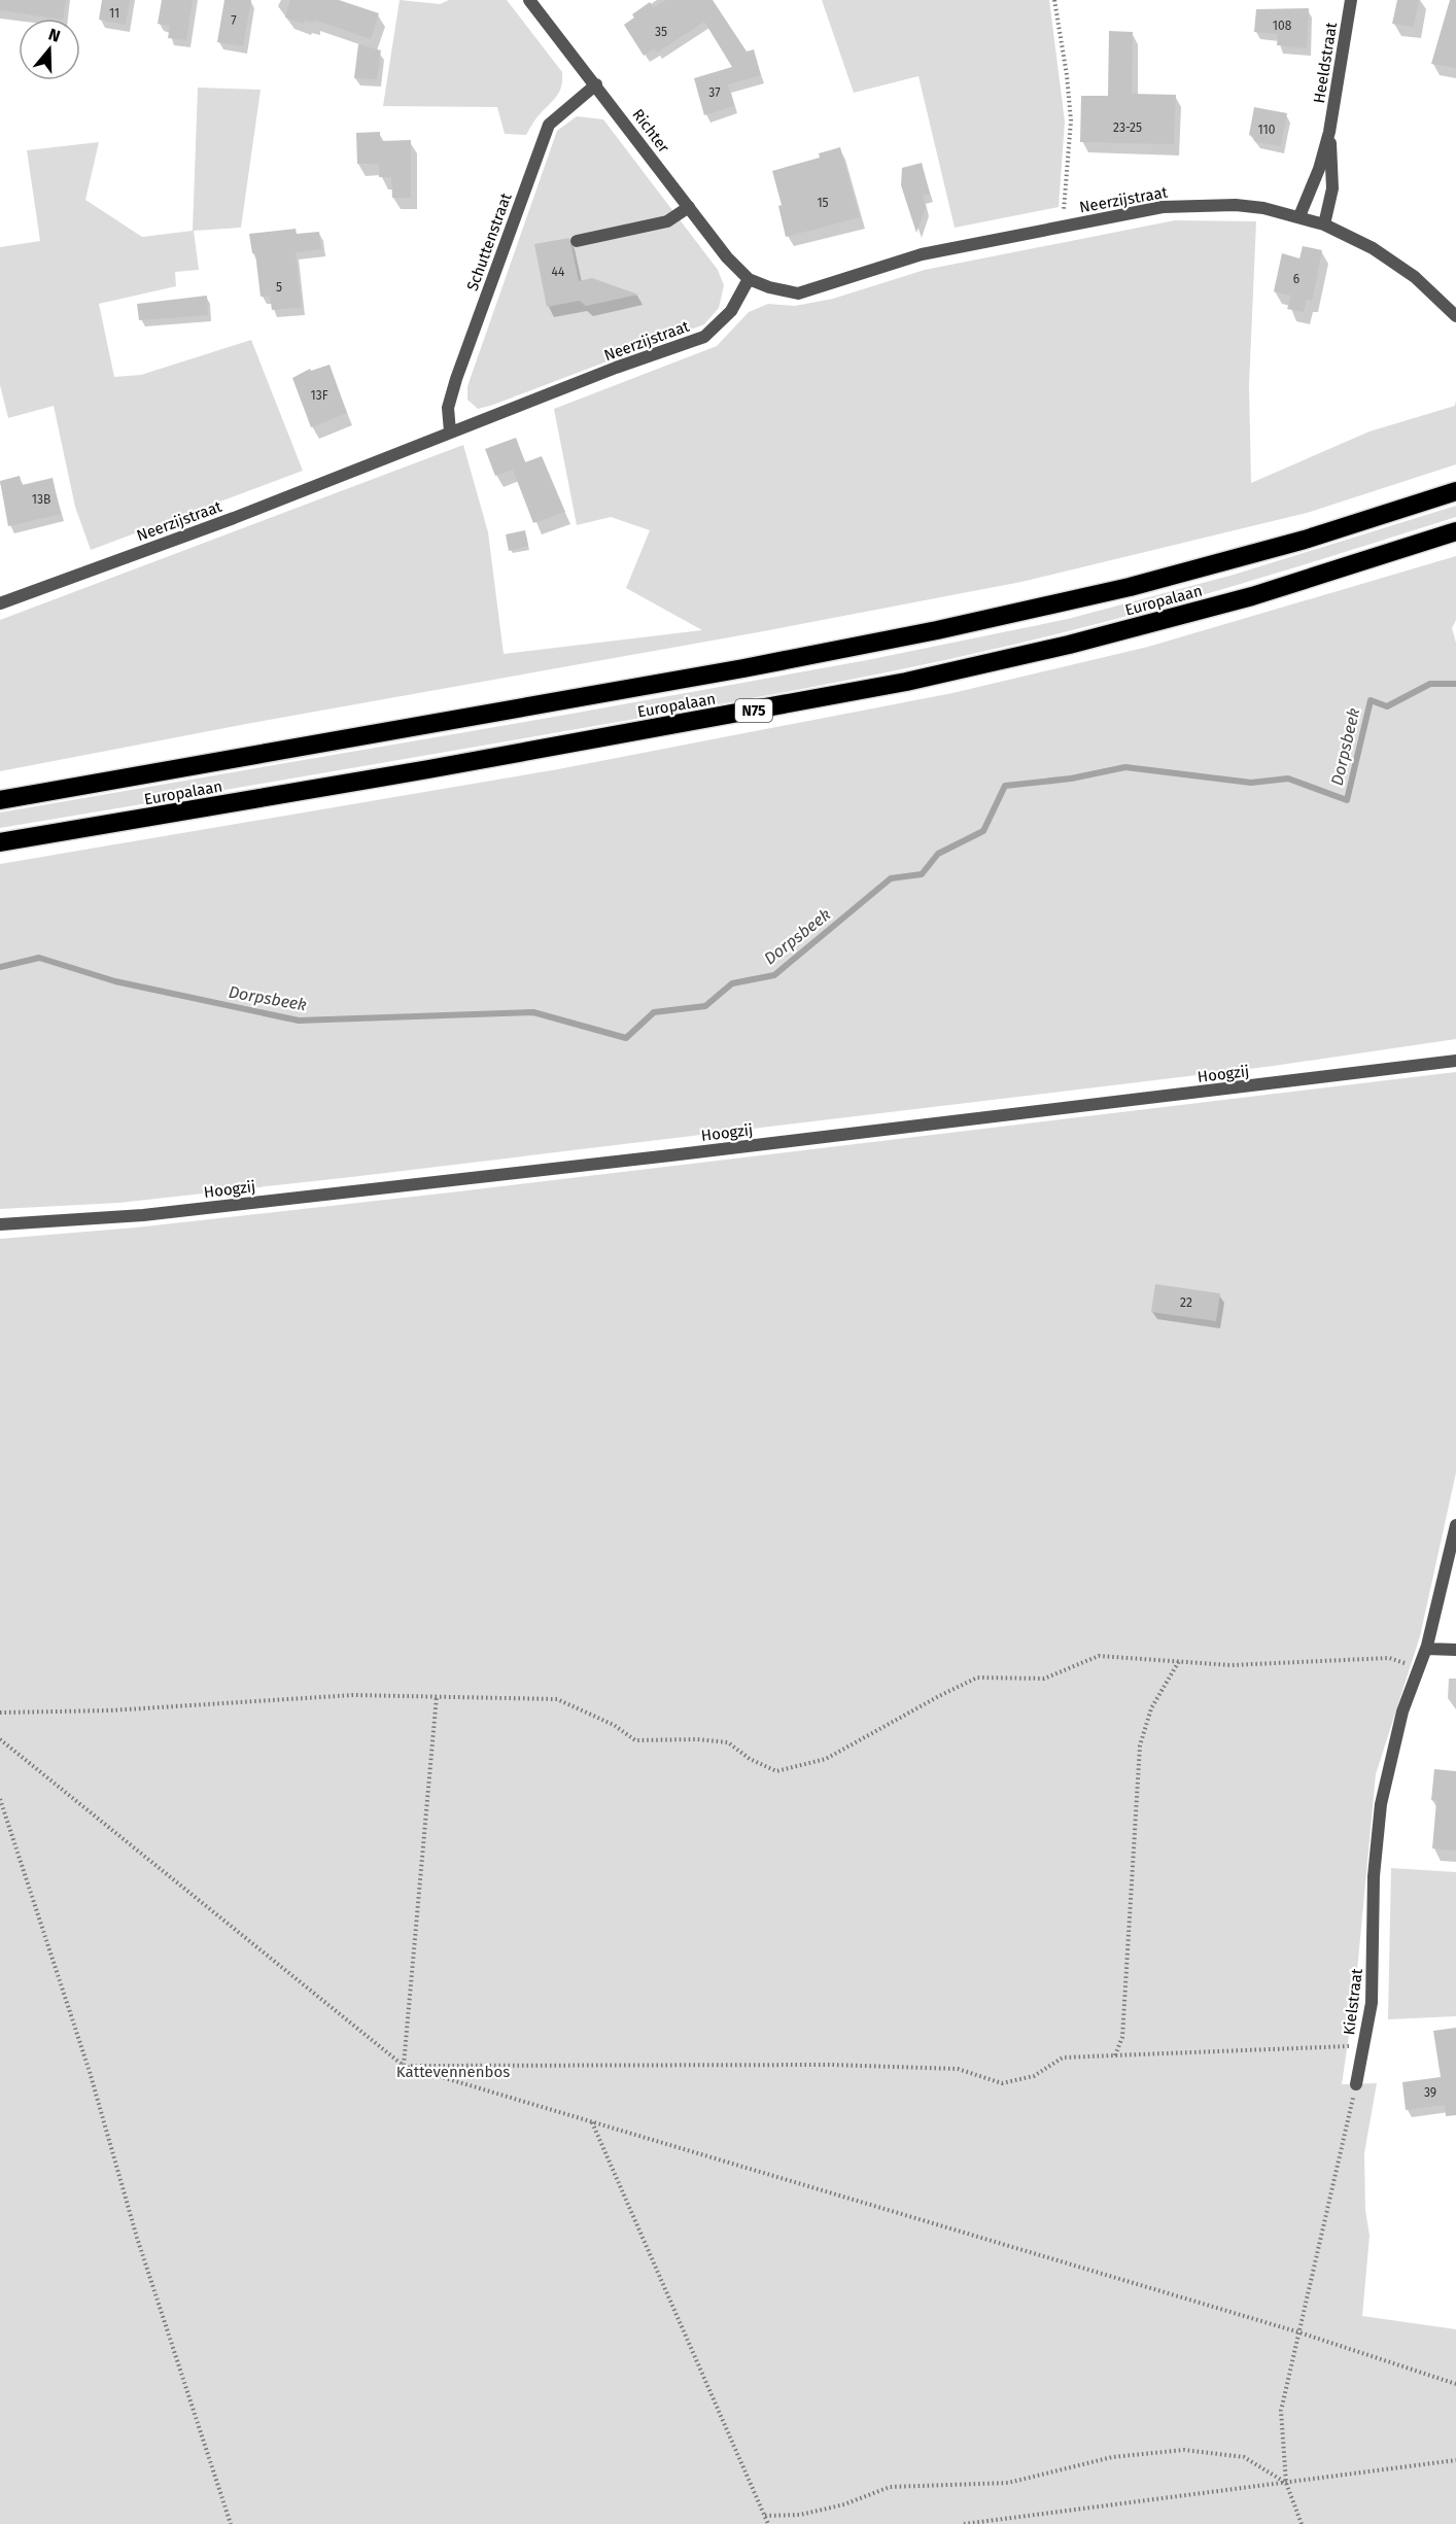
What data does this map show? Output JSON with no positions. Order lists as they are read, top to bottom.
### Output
{
  "streets": {
    "highway": ["Europalaan", "N75"],
    "street": [
      "Heeldstraat",
      "Richter",
      "Neerzijstraat",
      "Schuttenstraat",
      "Hoogzij",
      "Kielstraat"
    ]
  },
  "crossings": [
    ["Heeldstraat", "Neerzijstraat"],
    ["Richter", "Neerzijstraat"],
    ["Richter", "Schuttenstraat"],
    ["Neerzijstraat", "Schuttenstraat"]
  ],
  "water": ["Dorpsbeek"],
  "parks": ["Kattevennenbos"],
  "house_numbers": [
    "11",
    "7",
    "108",
    "35",
    "37",
    "23-25",
    "110",
    "15",
    "44",
    "6",
    "5",
    "13F",
    "13B",
    "22",
    "39"
  ],
  "north": "top"
}
